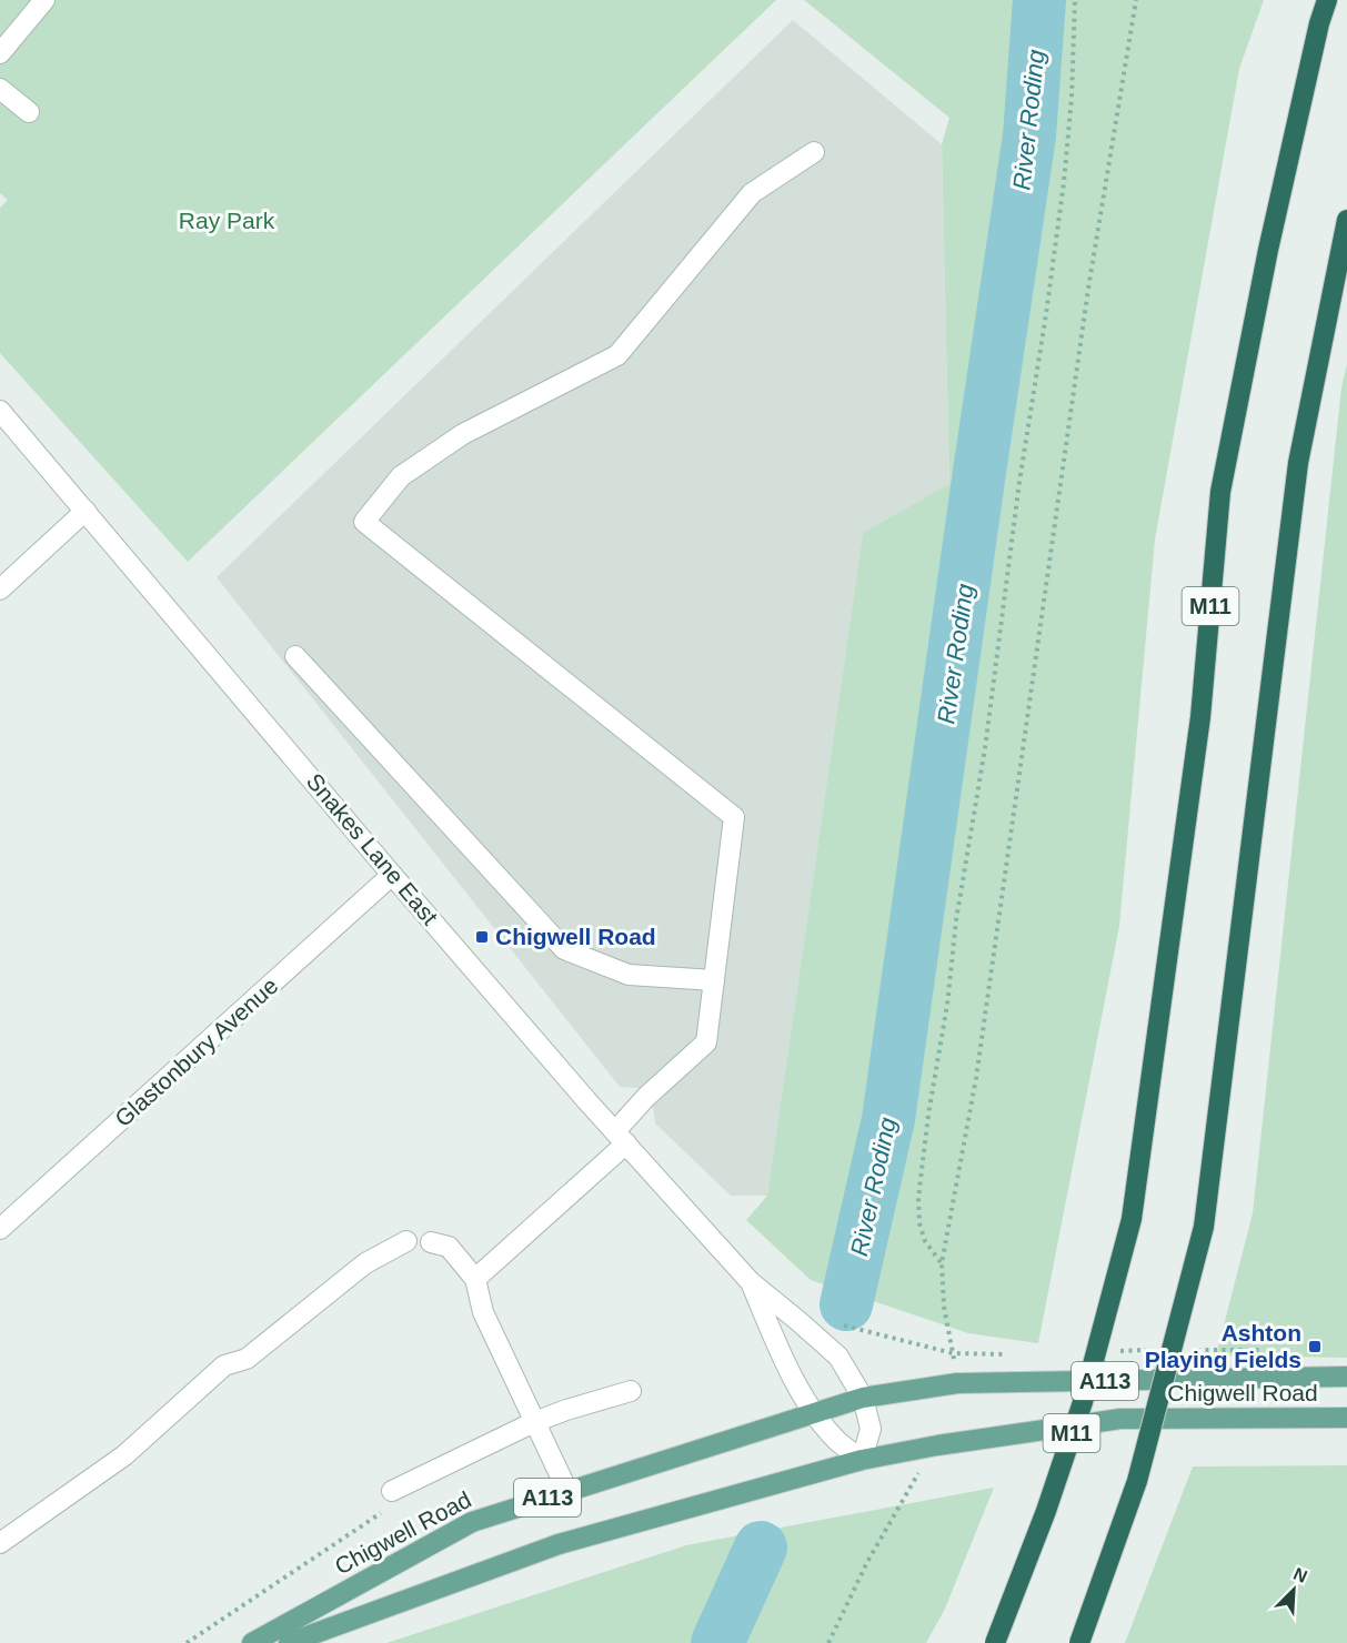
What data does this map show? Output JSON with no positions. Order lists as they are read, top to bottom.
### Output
{
  "streets": {
    "highway": ["M11"],
    "main road": ["A113", "Chigwell Road"],
    "street": ["Snakes Lane East", "Glastonbury Avenue"]
  },
  "crossings": [
    ["Snakes Lane East", "Glastonbury Avenue"],
    ["Snakes Lane East", "Chigwell Road"]
  ],
  "water": ["River Roding"],
  "parks": ["Ray Park"],
  "places": {
    "transit": ["Chigwell Road", "Ashton Playing Fields"]
  },
  "north": "top right"
}
